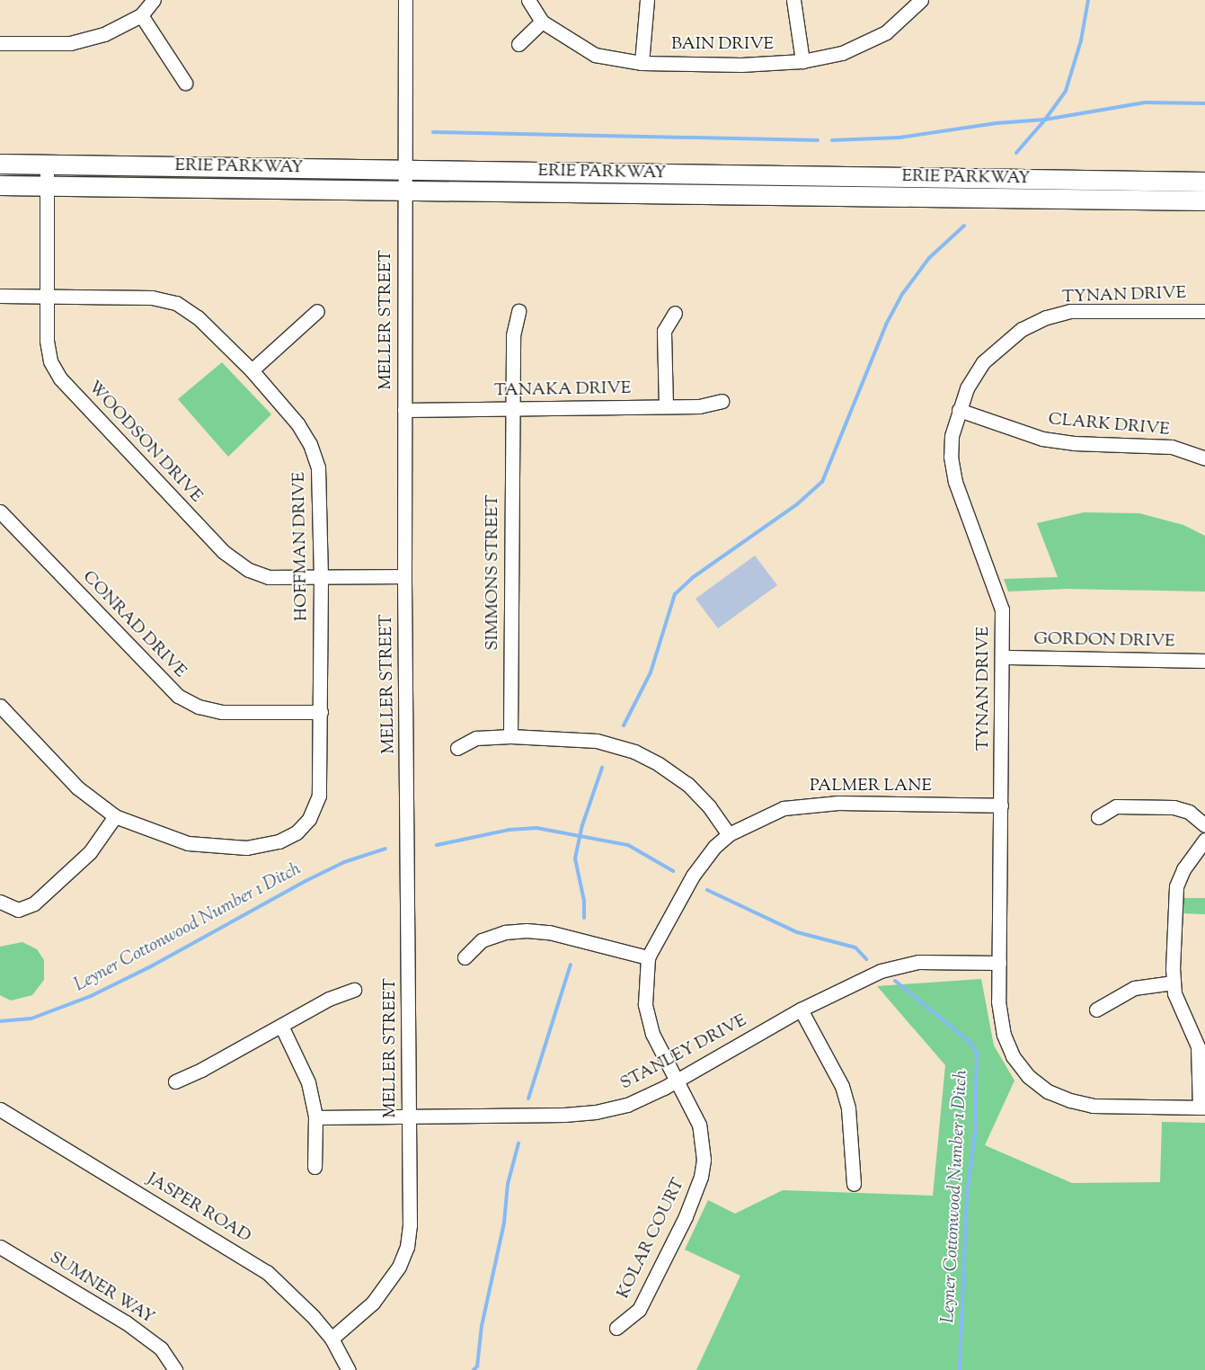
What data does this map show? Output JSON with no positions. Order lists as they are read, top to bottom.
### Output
{
  "streets": {
    "main road": ["ERIE PARKWAY"],
    "street": [
      "BAIN DRIVE",
      "TYNAN DRIVE",
      "MELLER STREET",
      "TANAKA DRIVE",
      "CLARK DRIVE",
      "WOODSON DRIVE",
      "HOFFMAN DRIVE",
      "SIMMONS STREET",
      "CONRAD DRIVE",
      "GORDON DRIVE",
      "PALMER LANE",
      "STANLEY DRIVE",
      "JASPER ROAD",
      "KOLAR COURT",
      "SUMNER WAY"
    ]
  },
  "crossings": [
    ["ERIE PARKWAY", "MELLER STREET"],
    ["ERIE PARKWAY", "WOODSON DRIVE"],
    ["TYNAN DRIVE", "CLARK DRIVE"],
    ["TYNAN DRIVE", "GORDON DRIVE"],
    ["TYNAN DRIVE", "PALMER LANE"],
    ["TYNAN DRIVE", "STANLEY DRIVE"],
    ["MELLER STREET", "TANAKA DRIVE"],
    ["MELLER STREET", "WOODSON DRIVE"],
    ["MELLER STREET", "STANLEY DRIVE"],
    ["MELLER STREET", "JASPER ROAD"],
    ["TANAKA DRIVE", "SIMMONS STREET"],
    ["WOODSON DRIVE", "HOFFMAN DRIVE"],
    ["HOFFMAN DRIVE", "CONRAD DRIVE"],
    ["PALMER LANE", "STANLEY DRIVE"],
    ["PALMER LANE", "KOLAR COURT"],
    ["STANLEY DRIVE", "KOLAR COURT"]
  ],
  "water": ["Leyner Cottonwood Number 1 Ditch"]
}
